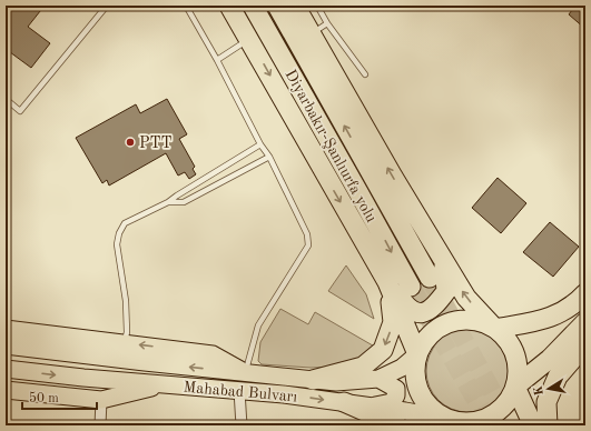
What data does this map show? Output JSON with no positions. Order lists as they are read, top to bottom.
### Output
{
  "streets": {
    "highway": ["Diyarbakır-Şanlıurfa yolu"],
    "main road": ["Mahabad Bulvarı"]
  },
  "places": ["PTT"],
  "scale_bar": "50 m",
  "north": "left"
}
